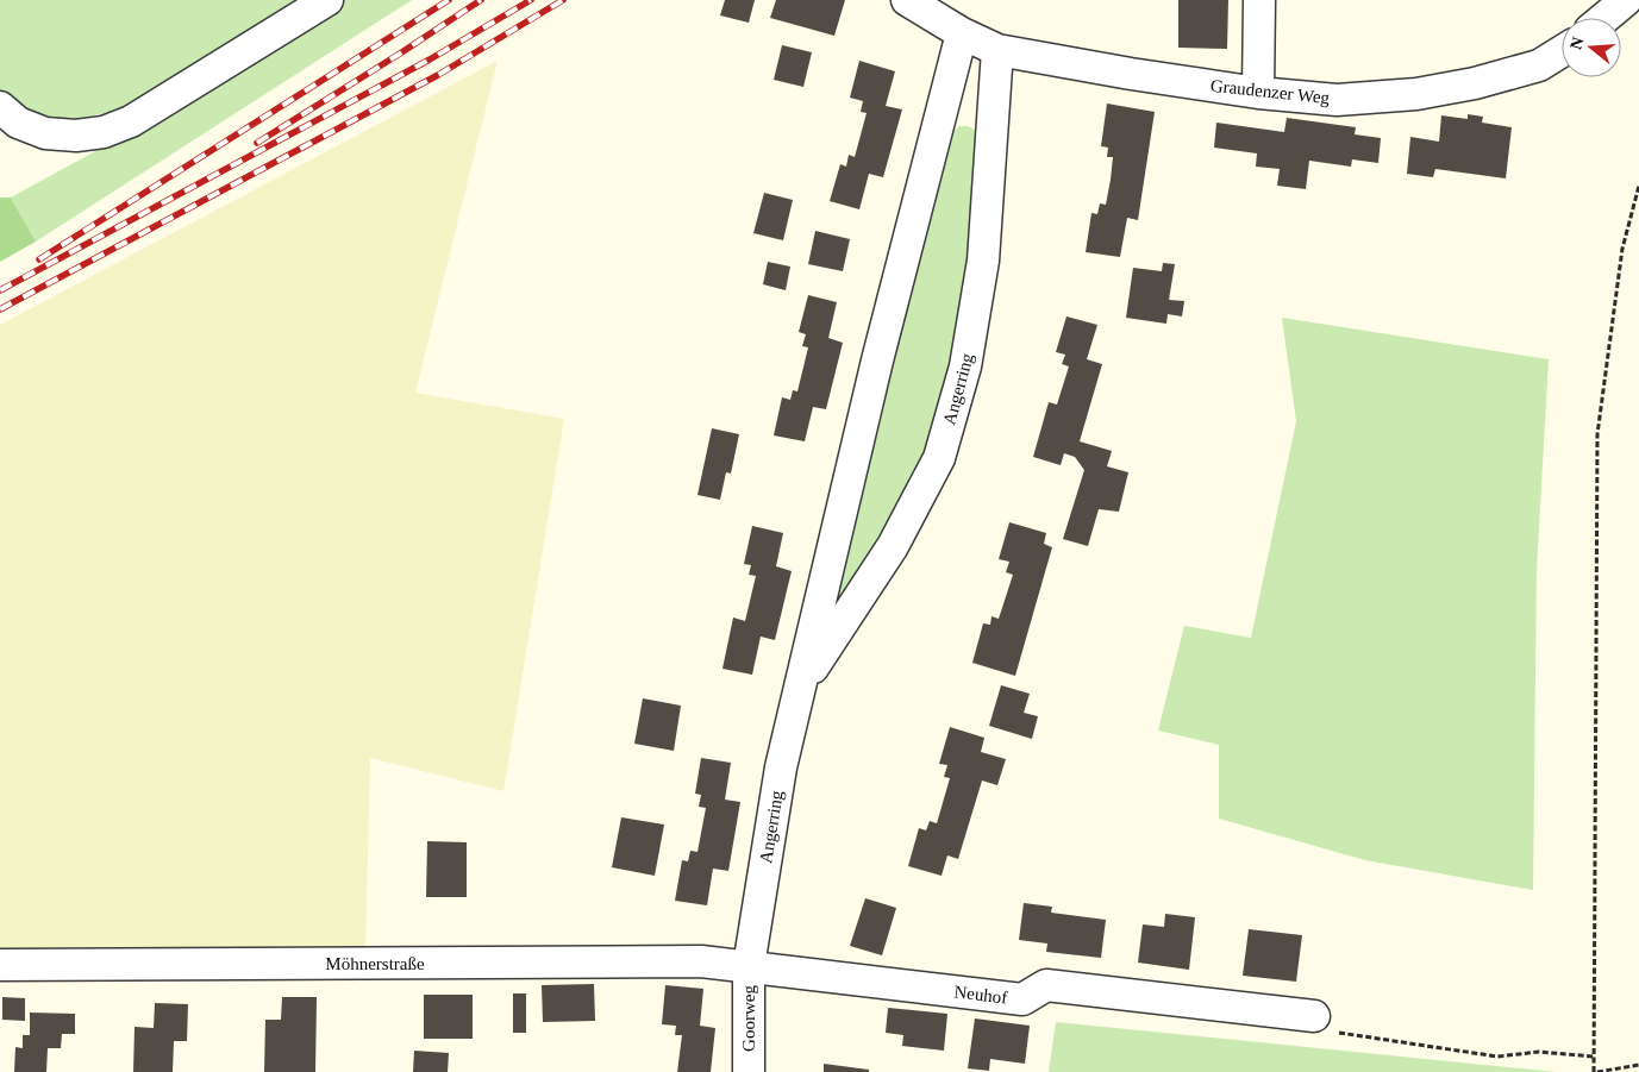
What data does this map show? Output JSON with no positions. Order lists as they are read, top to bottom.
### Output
{
  "streets": {
    "street": [
      "Graudenzer Weg",
      "Angerring",
      "Möhnerstraße",
      "Neuhof",
      "Goorweg"
    ]
  },
  "crossings": [
    ["Graudenzer Weg", "Angerring"],
    ["Angerring", "Möhnerstraße"],
    ["Angerring", "Neuhof"],
    ["Angerring", "Goorweg"],
    ["Möhnerstraße", "Neuhof"],
    ["Möhnerstraße", "Goorweg"],
    ["Neuhof", "Goorweg"]
  ],
  "north": "left"
}
